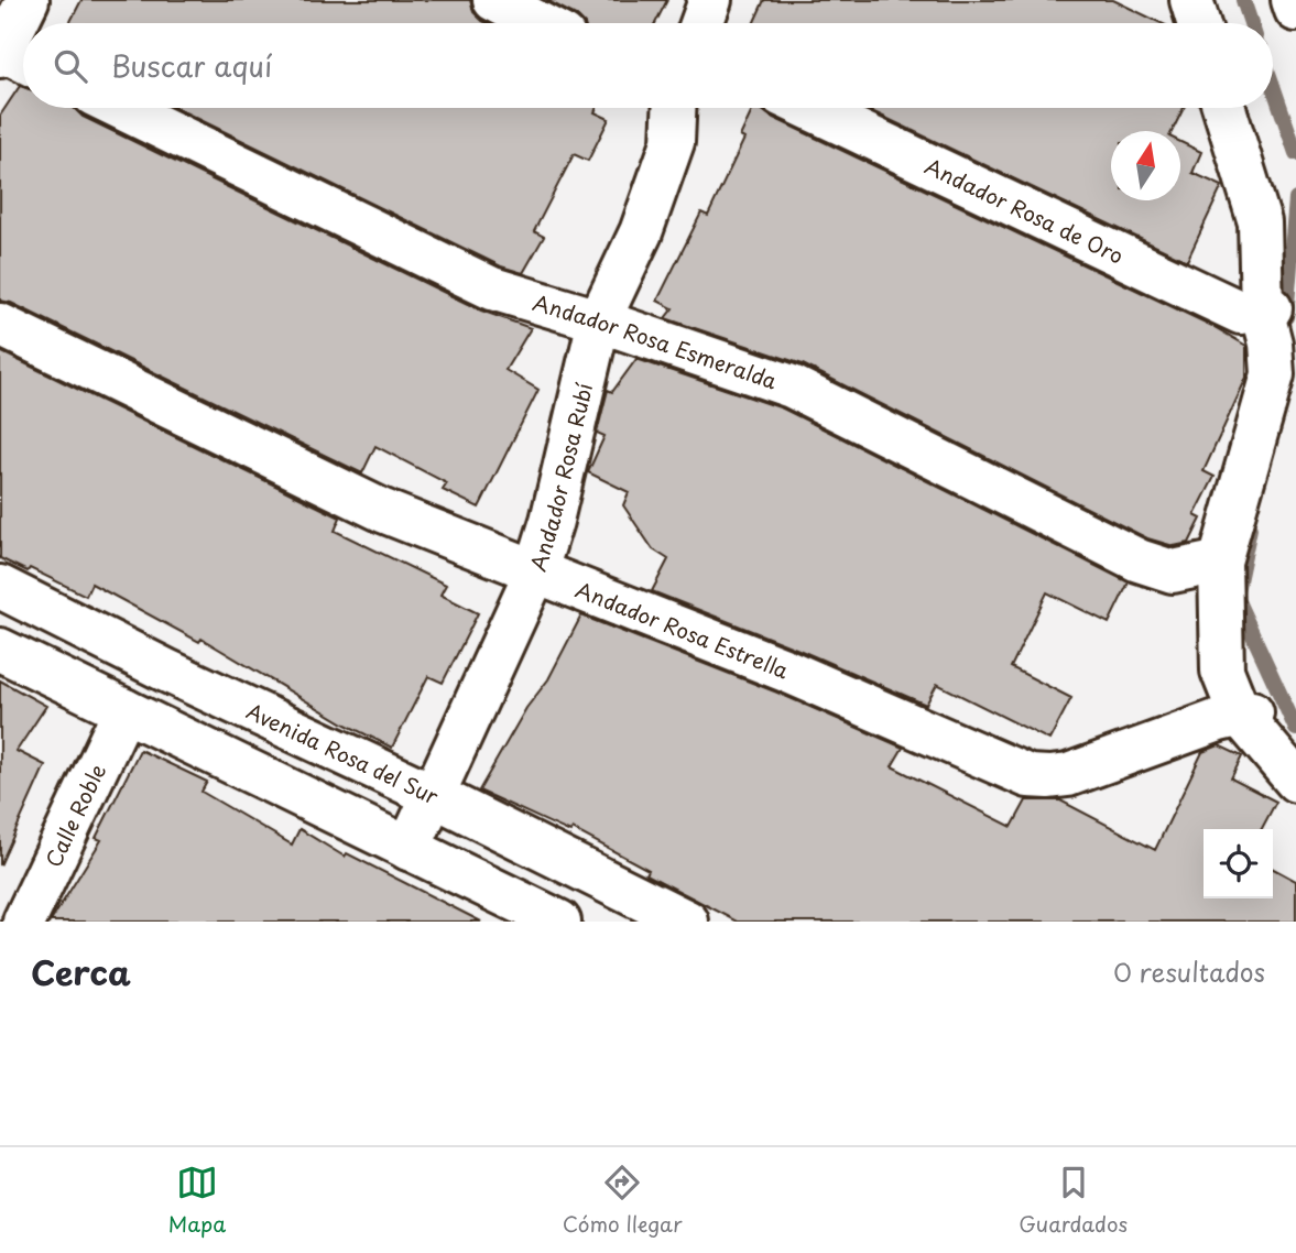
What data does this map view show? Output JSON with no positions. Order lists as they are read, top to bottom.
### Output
{
  "streets": {
    "street": [
      "Andador Rosa de Oro",
      "Andador Rosa Esmeralda",
      "Andador Rosa Rubí",
      "Andador Rosa Estrella",
      "Avenida Rosa del Sur",
      "Calle Roble"
    ]
  },
  "crossings": [
    ["Andador Rosa Esmeralda", "Andador Rosa Rubí"],
    ["Andador Rosa Rubí", "Andador Rosa Estrella"],
    ["Andador Rosa Rubí", "Avenida Rosa del Sur"]
  ],
  "north": "top",
  "page": {
    "search": "Buscar aquí",
    "heading": ["Cerca", "0 resultados"],
    "nav": ["Mapa", "Cómo llegar", "Guardados"]
  }
}
